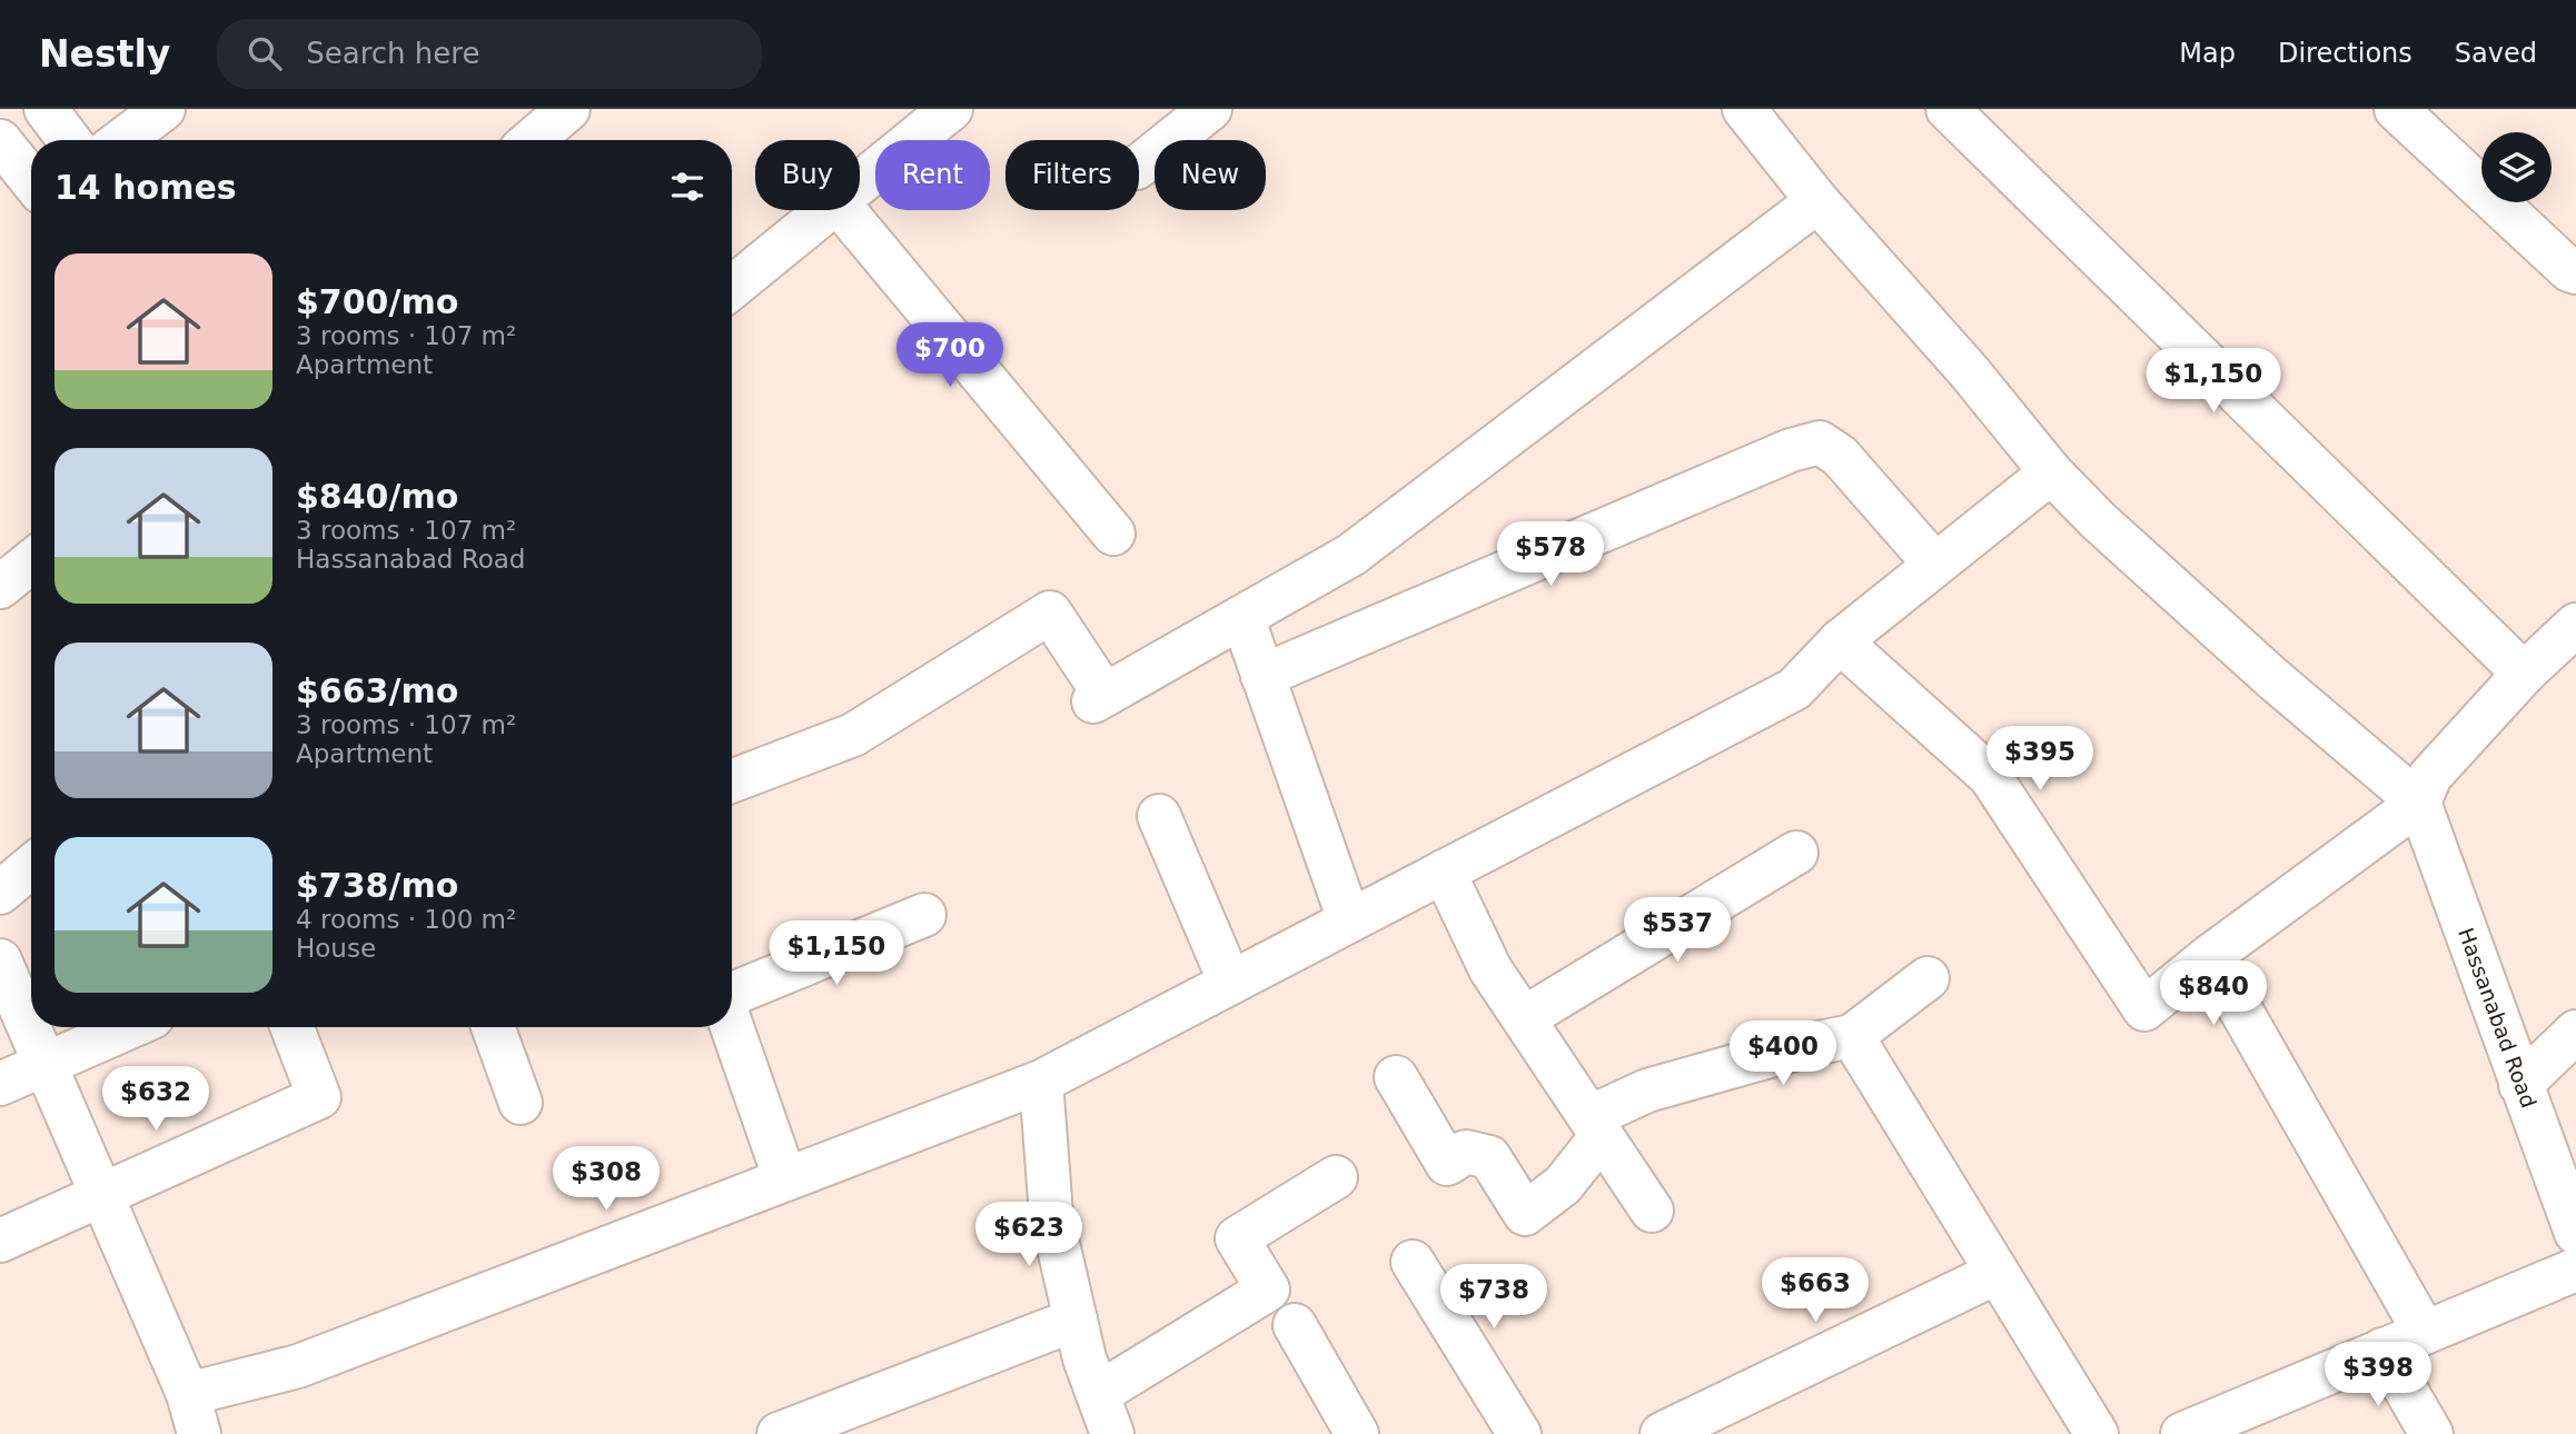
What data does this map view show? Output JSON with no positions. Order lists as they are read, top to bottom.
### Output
{
  "streets": {
    "street": ["Hassanabad Road"]
  },
  "page": {
    "header": "Nestly",
    "search": "Search here",
    "nav": ["Map", "Directions", "Saved"],
    "chip": [
      "Buy",
      "Rent",
      "Filters",
      "New"
    ],
    "heading": "14 homes",
    "list": [
      {
        "name": "$700/mo",
        "note": "3 rooms · 107 m² · Apartment"
      },
      {
        "name": "$840/mo",
        "note": "3 rooms · 107 m² · Hassanabad Road"
      },
      {
        "name": "$663/mo",
        "note": "3 rooms · 107 m² · Apartment"
      },
      {
        "name": "$738/mo",
        "note": "4 rooms · 100 m² · House"
      }
    ],
    "price": [
      "$700",
      "$1,150",
      "$578",
      "$395",
      "$537",
      "$1,150",
      "$840",
      "$400",
      "$632",
      "$308",
      "$623",
      "$663",
      "$738",
      "$398"
    ]
  }
}
